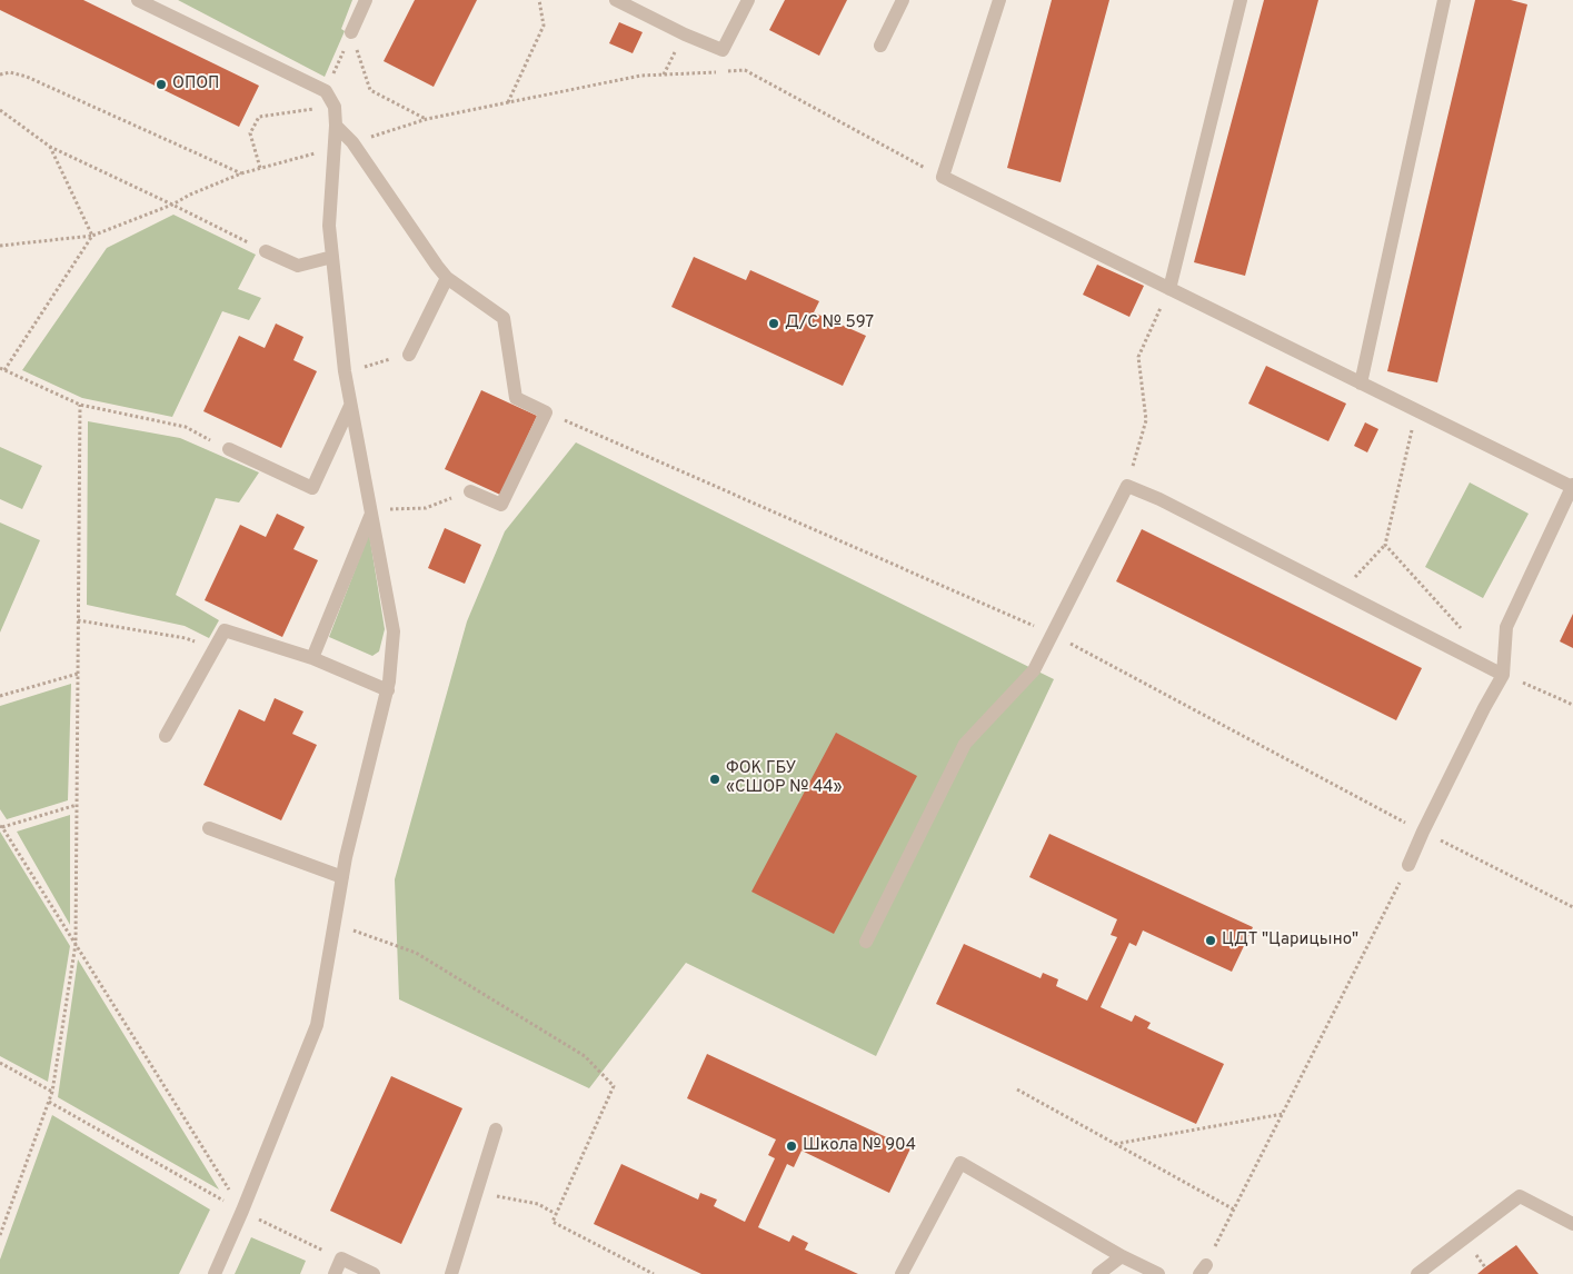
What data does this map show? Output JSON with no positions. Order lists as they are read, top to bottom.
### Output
{
  "places": [
    "ОПОП",
    "Д/C № 597",
    "ФОК ГБУ «СШОР № 44»",
    "ЦДТ \"Царицыно\"",
    "Школа № 904"
  ]
}
